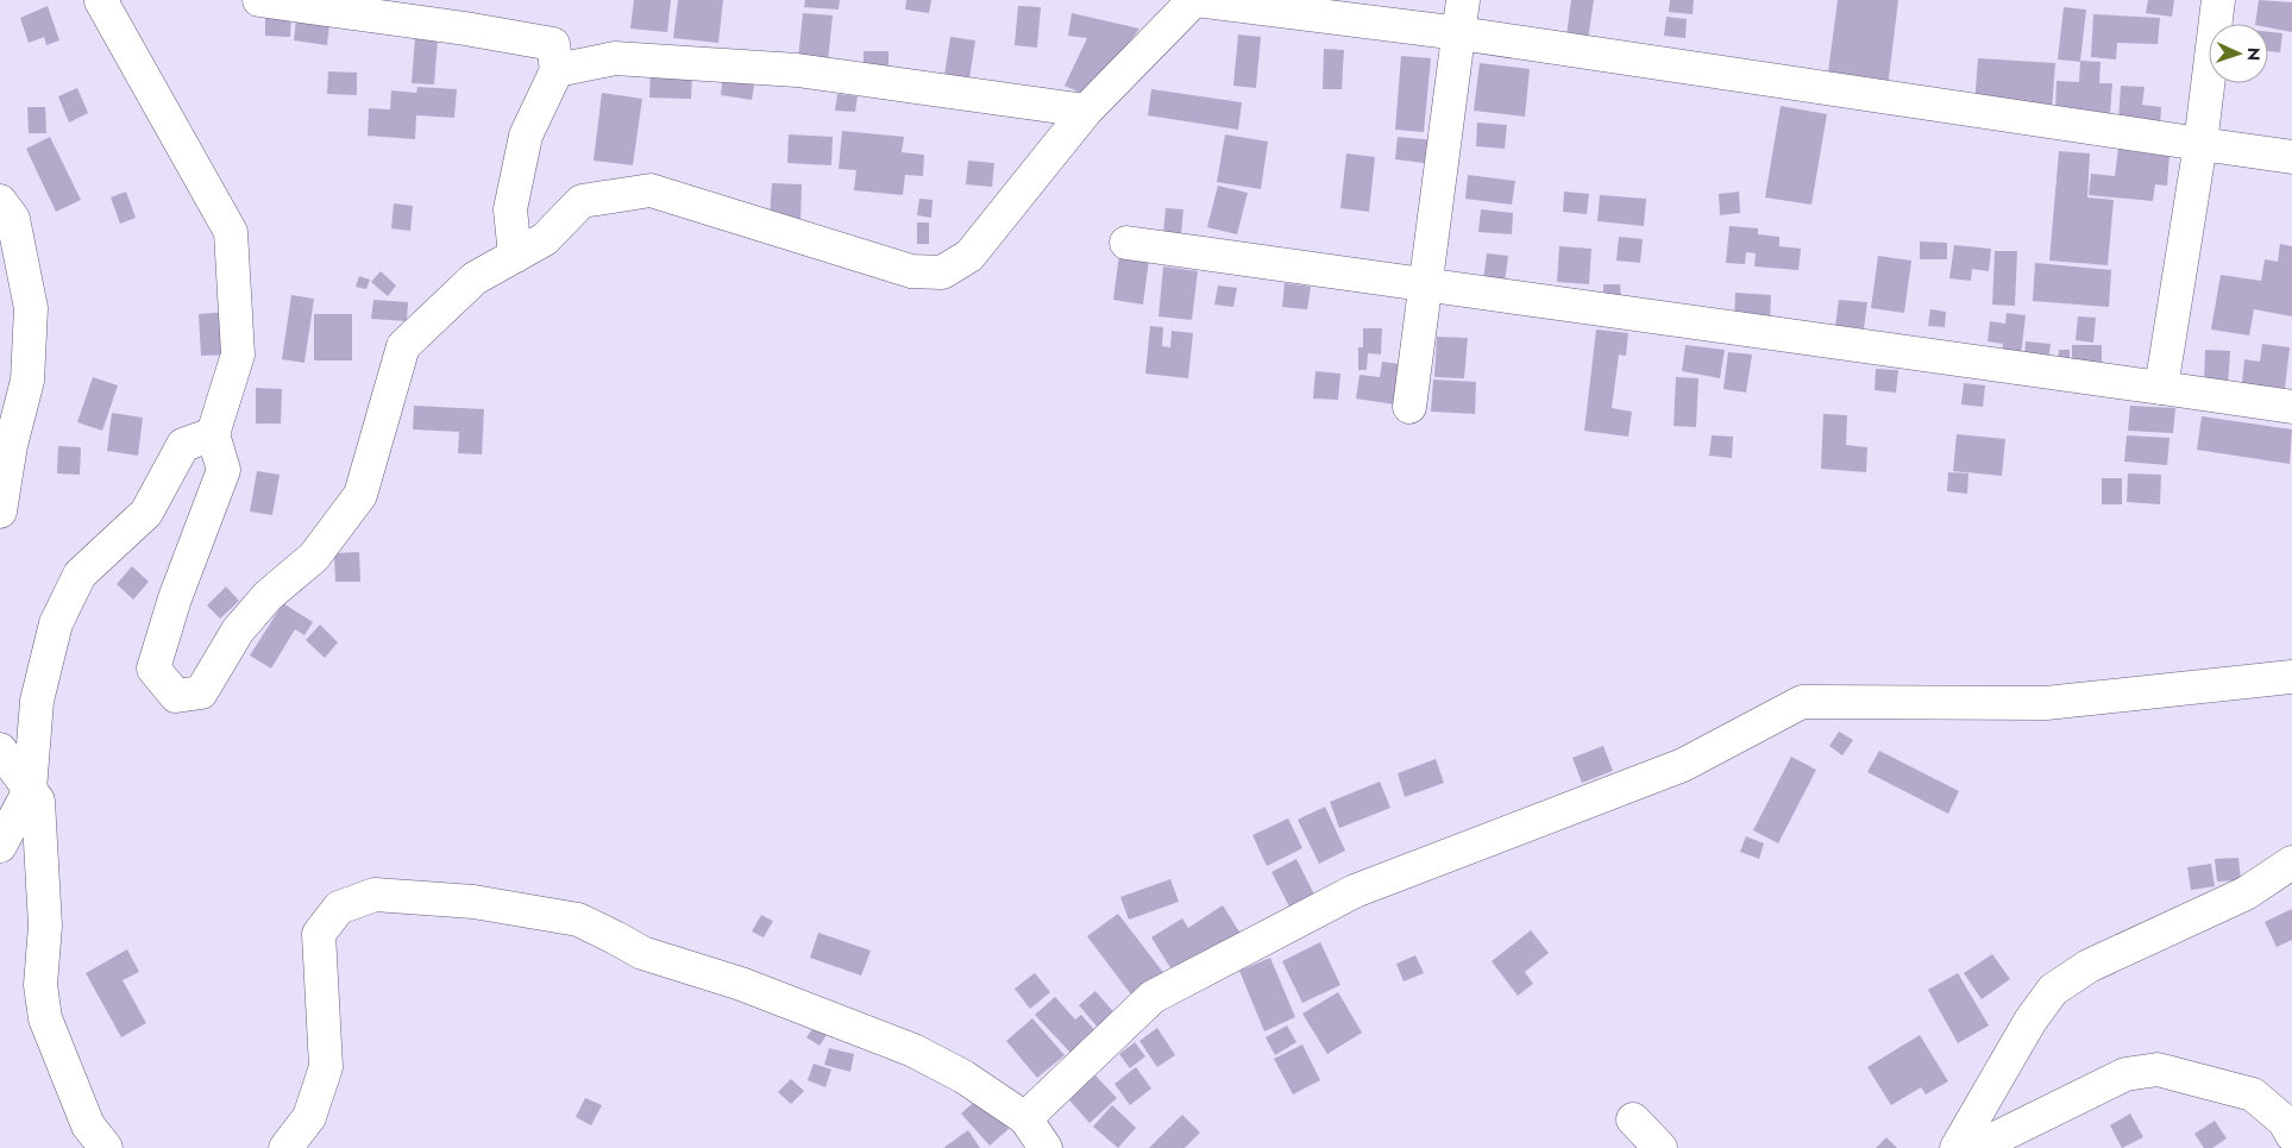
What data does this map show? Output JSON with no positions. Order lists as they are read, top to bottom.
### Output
{
  "north": "right"
}
